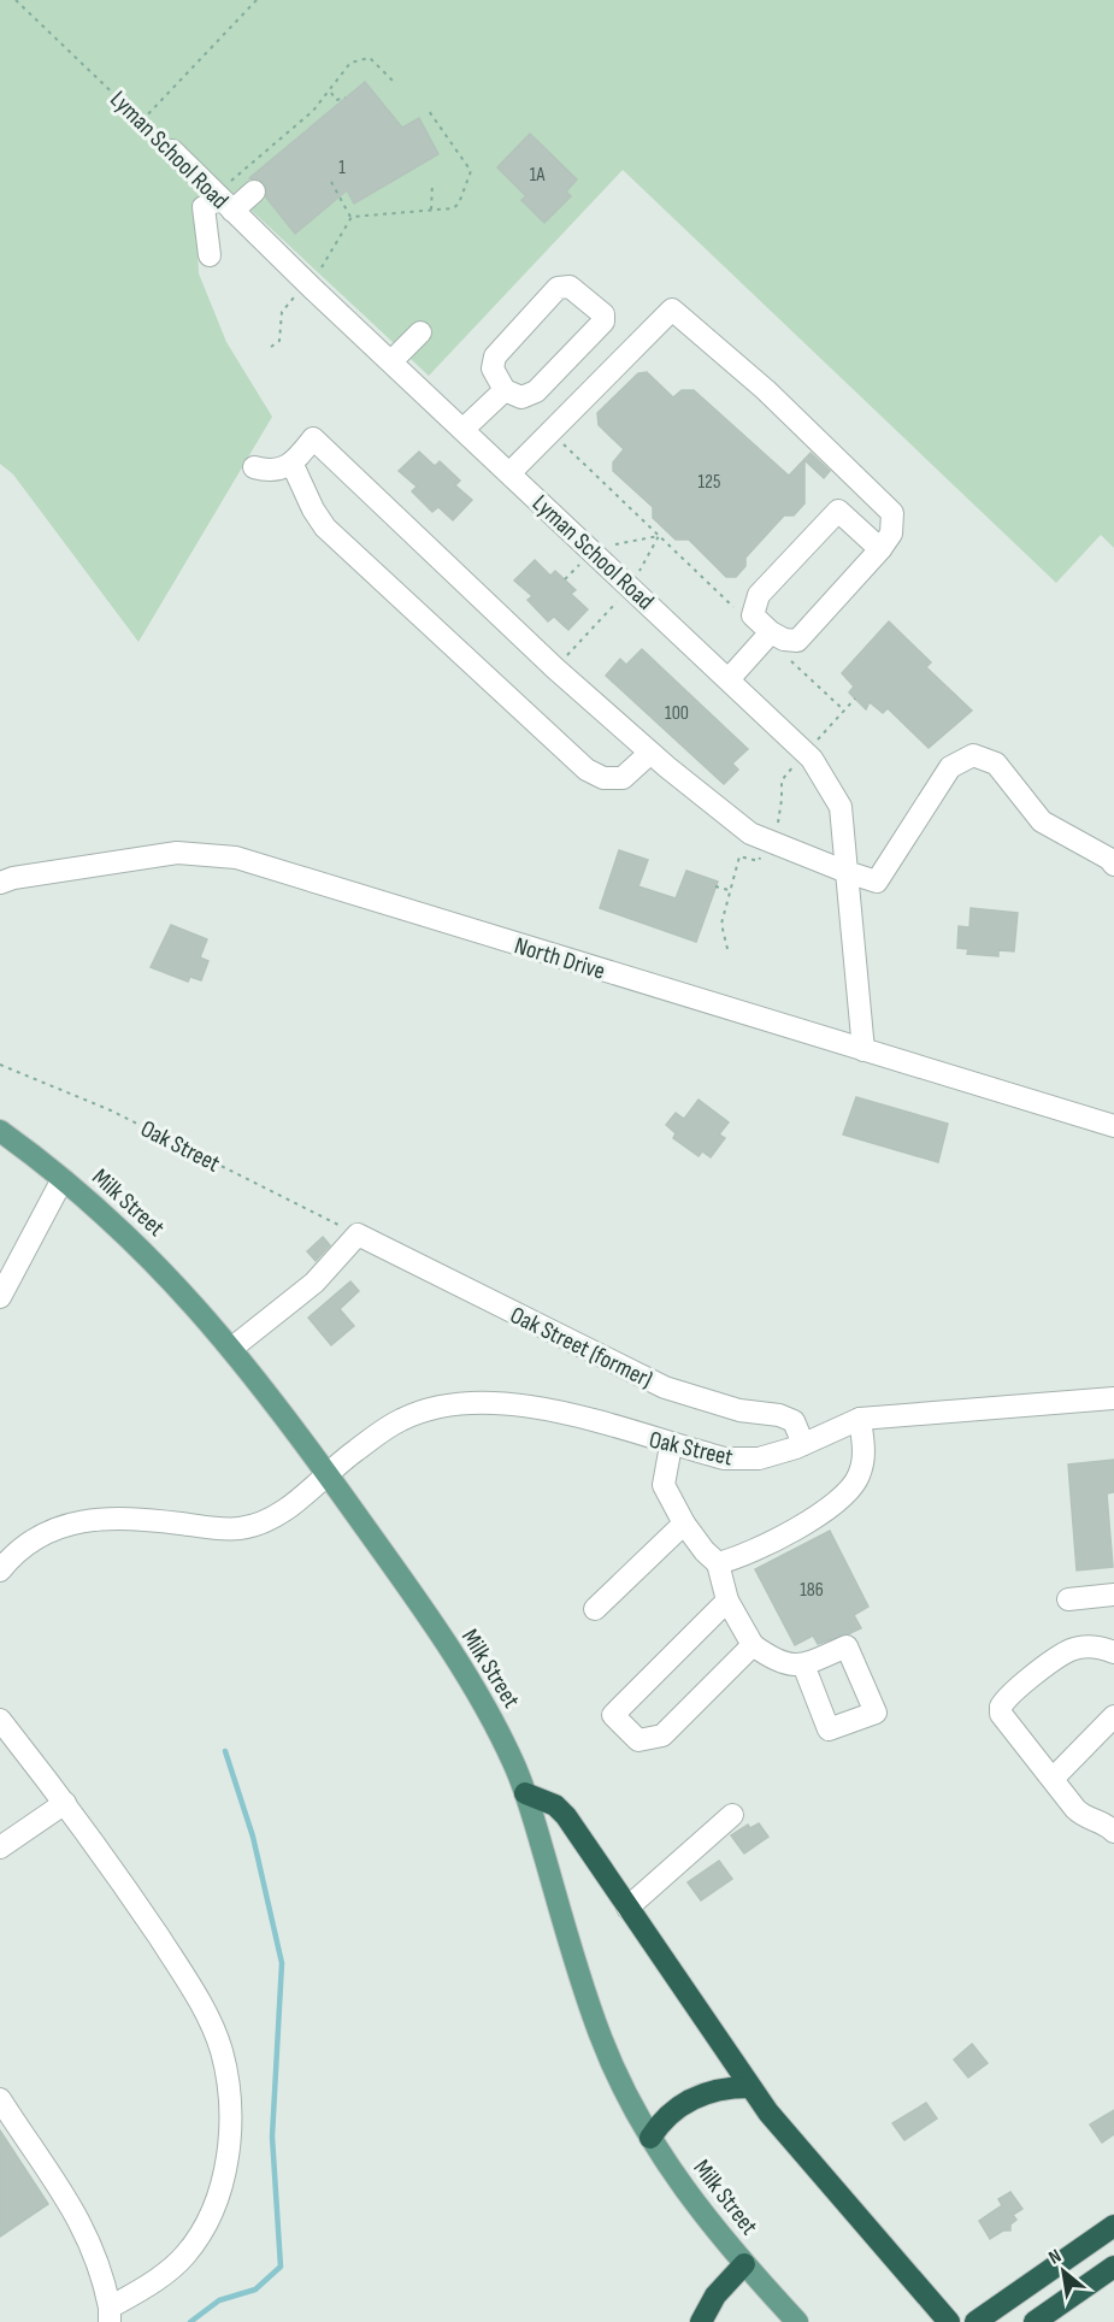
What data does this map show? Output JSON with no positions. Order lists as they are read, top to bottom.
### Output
{
  "streets": {
    "main road": ["Milk Street"],
    "street": [
      "Lyman School Road",
      "North Drive",
      "Oak Street",
      "Oak Street (former)"
    ]
  },
  "crossings": [
    ["Lyman School Road", "North Drive"],
    ["Oak Street", "Milk Street"],
    ["Oak Street", "Oak Street (former)"]
  ],
  "house_numbers": [
    "1",
    "1A",
    "125",
    "100",
    "186"
  ],
  "north": "top left"
}
